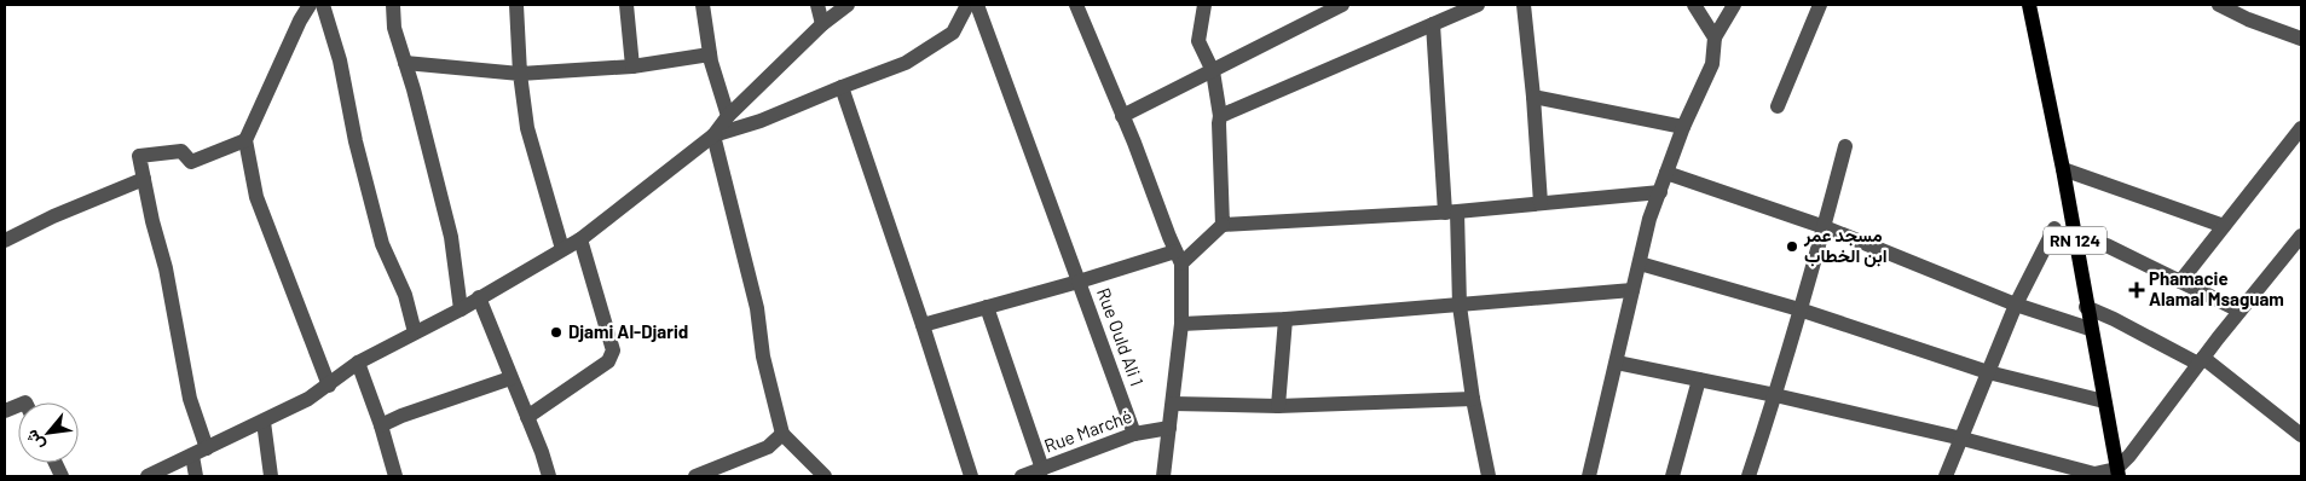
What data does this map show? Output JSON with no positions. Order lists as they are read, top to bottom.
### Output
{
  "streets": {
    "main road": ["RN 124"],
    "street": ["Rue Ould Ali 1", "Rue Marché"]
  },
  "crossings": [
    ["Rue Ould Ali 1", "Rue Marché"]
  ],
  "places": {
    "other": ["مسجد عمر ابن الخطاب", "Djami Al-Djarid"],
    "health": ["Phamacie Alamal Msaguam"]
  },
  "north": "bottom left"
}
